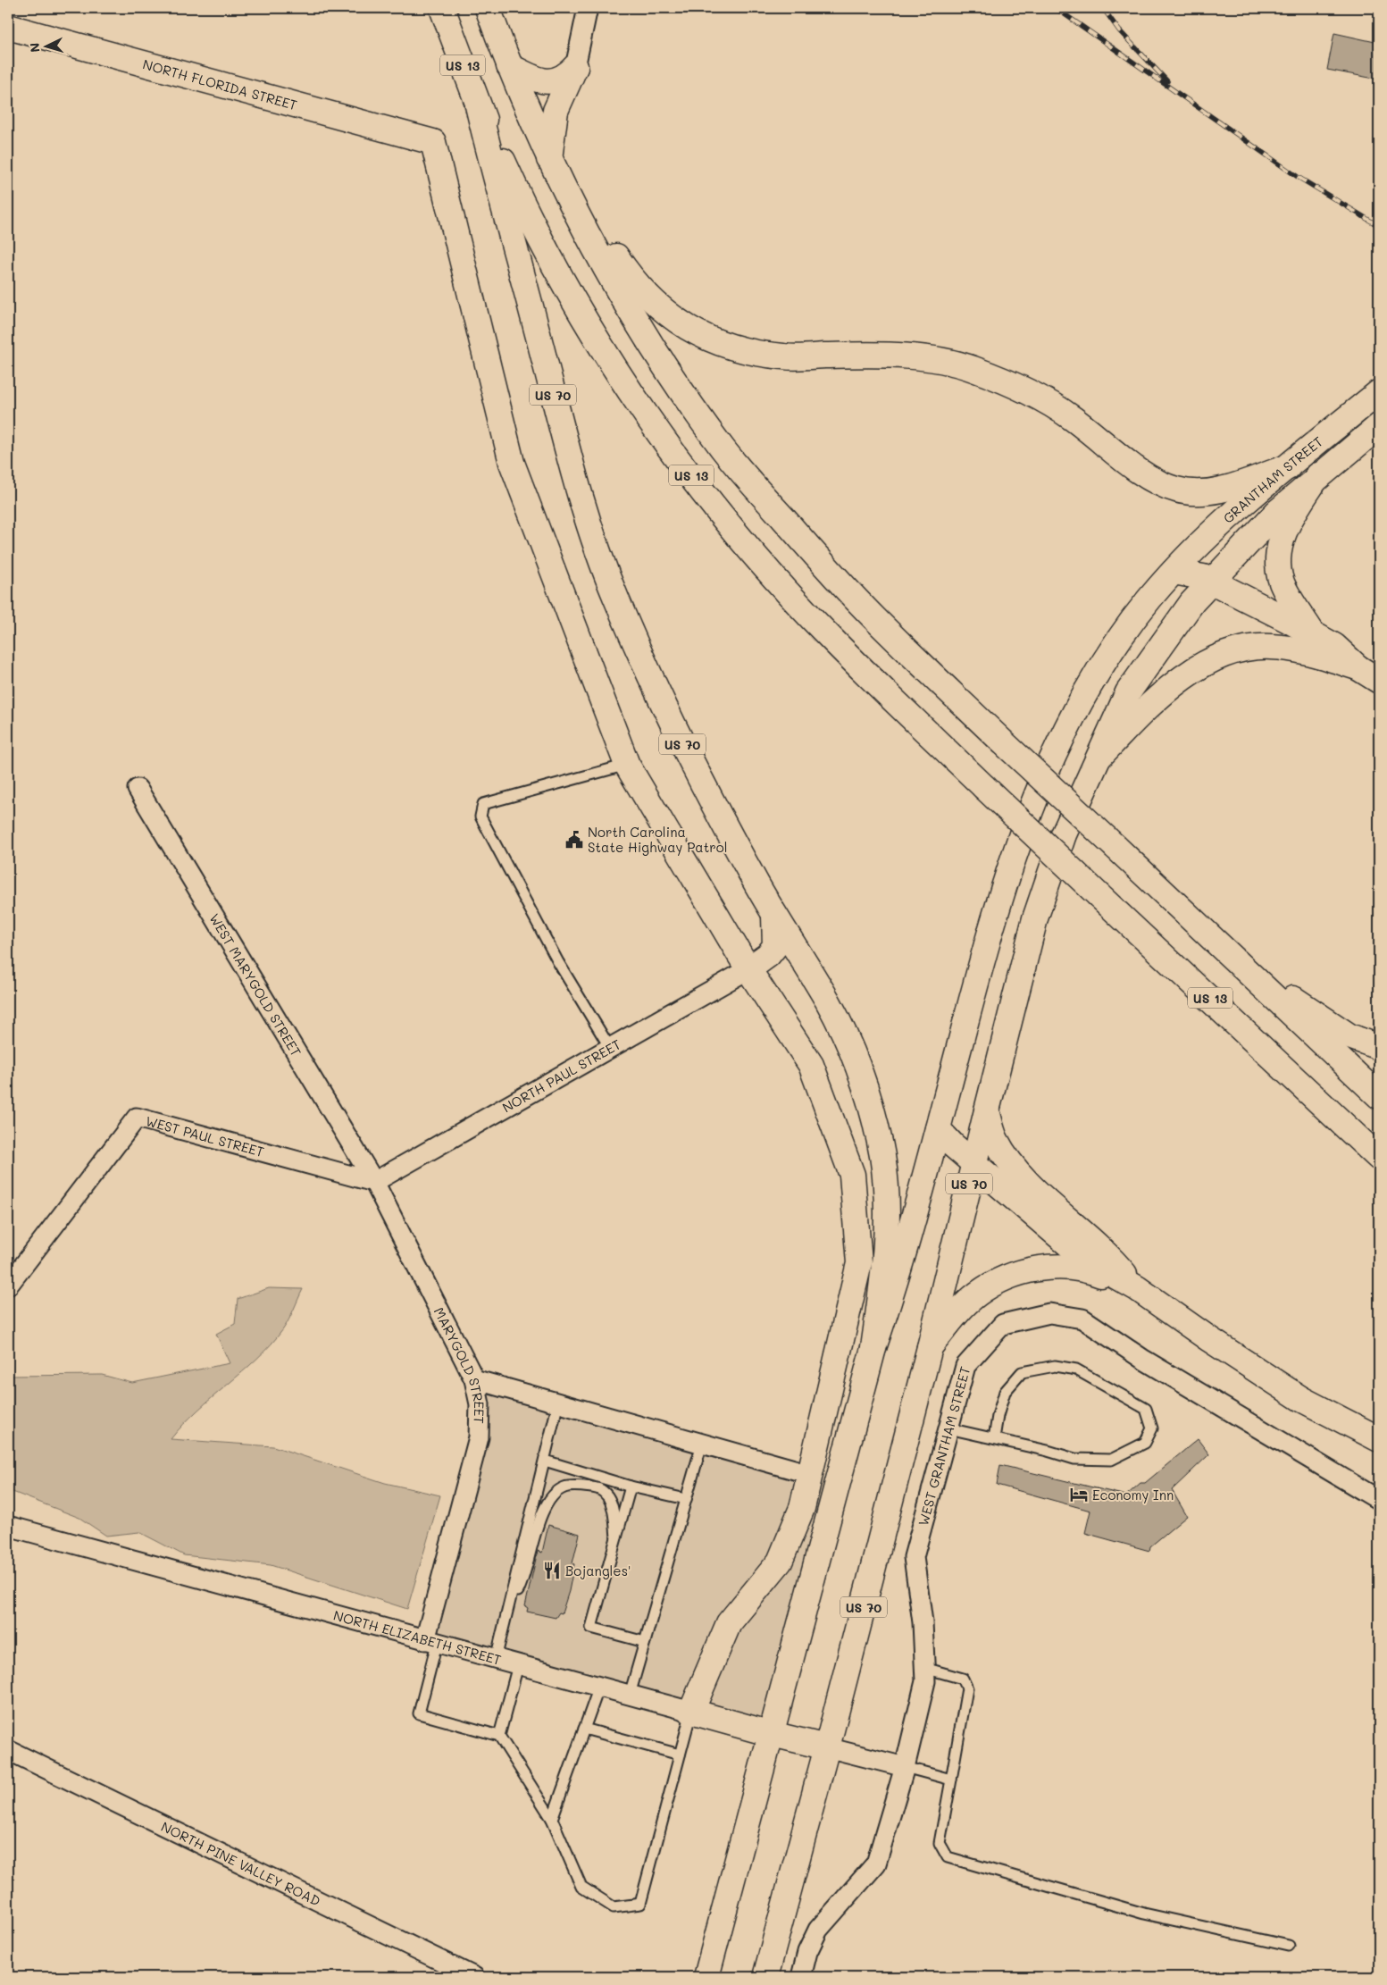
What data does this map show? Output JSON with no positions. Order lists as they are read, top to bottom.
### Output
{
  "streets": {
    "main road": [
      "US 13",
      "NORTH FLORIDA STREET",
      "US 70",
      "GRANTHAM STREET",
      "NORTH ELIZABETH STREET"
    ],
    "street": [
      "WEST MARYGOLD STREET",
      "NORTH PAUL STREET",
      "WEST PAUL STREET",
      "MARYGOLD STREET",
      "WEST GRANTHAM STREET",
      "NORTH PINE VALLEY ROAD"
    ]
  },
  "crossings": [
    ["US 13", "US 70"],
    ["US 70", "GRANTHAM STREET"],
    ["US 70", "NORTH ELIZABETH STREET"],
    ["WEST MARYGOLD STREET", "NORTH PAUL STREET"],
    ["WEST MARYGOLD STREET", "WEST PAUL STREET"],
    ["WEST MARYGOLD STREET", "MARYGOLD STREET"],
    ["NORTH PAUL STREET", "WEST PAUL STREET"],
    ["NORTH PAUL STREET", "MARYGOLD STREET"],
    ["WEST PAUL STREET", "MARYGOLD STREET"],
    ["MARYGOLD STREET", "NORTH ELIZABETH STREET"]
  ],
  "places": {
    "public building": ["North Carolina State Highway Patrol"],
    "hotel": ["Economy Inn"],
    "restaurant": ["Bojangles'"]
  },
  "north": "left"
}
